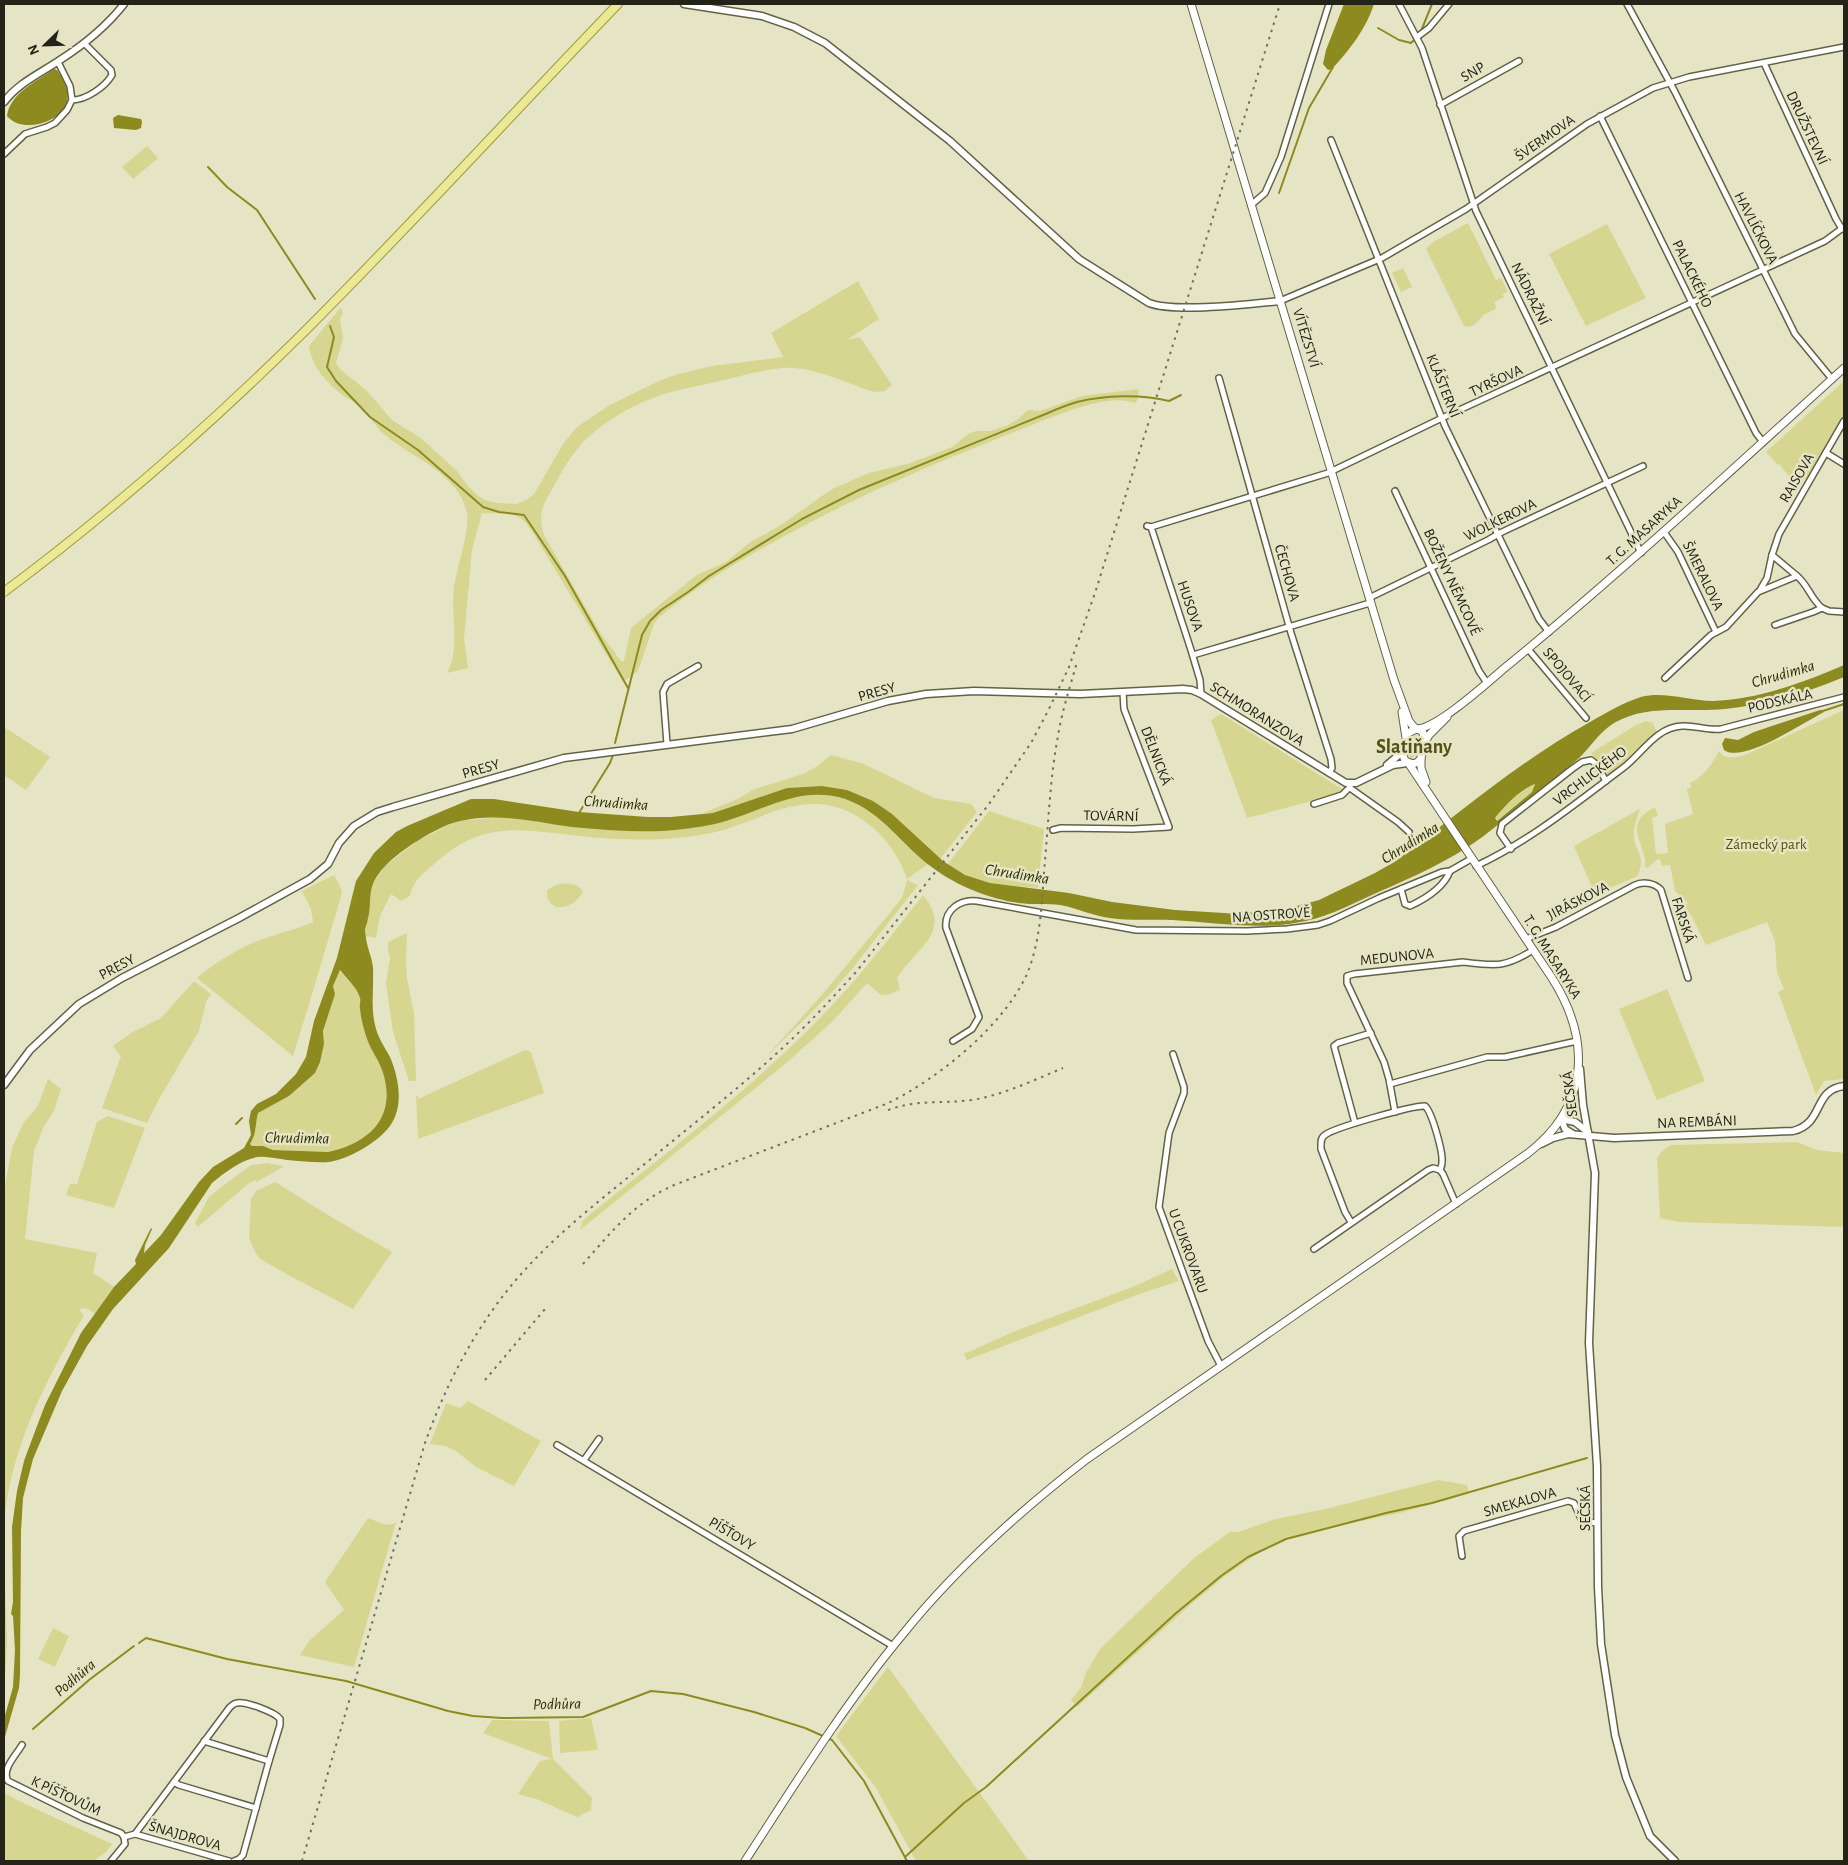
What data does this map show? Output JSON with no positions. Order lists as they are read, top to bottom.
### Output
{
  "streets": {
    "main road": ["VÍTĚZSTVÍ", "T. G. MASARYKA"],
    "street": [
      "SNP",
      "DRUŽSTEVNÍ",
      "ŠVERMOVA",
      "HAVLÍČKOVA",
      "PALACKÉHO",
      "NÁDRAŽNÍ",
      "TYRŠOVA",
      "KLÁŠTERNÍ",
      "RAISOVA",
      "WOLKEROVA",
      "ČECHOVA",
      "ŠMERALOVA",
      "BOŽENY NĚMCOVÉ",
      "HUSOVA",
      "SPOJOVACÍ",
      "PRESY",
      "PODSKÁLA",
      "SCHMORANZOVA",
      "DĚLNICKÁ",
      "VRCHLICKÉHO",
      "TOVÁRNÍ",
      "JIRÁSKOVA",
      "NA OSTROVĚ",
      "FARSKÁ",
      "MEDUNOVA",
      "SEČSKÁ",
      "NA REMBÁNI",
      "U CUKROVARU",
      "SMEKALOVA",
      "PÍŠŤOVY",
      "K PÍŠŤOVŮM",
      "ŠNAJDROVA"
    ]
  },
  "crossings": [
    ["SNP", "NÁDRAŽNÍ"],
    ["DRUŽSTEVNÍ", "ŠVERMOVA"],
    ["DRUŽSTEVNÍ", "TYRŠOVA"],
    ["ŠVERMOVA", "HAVLÍČKOVA"],
    ["ŠVERMOVA", "PALACKÉHO"],
    ["ŠVERMOVA", "NÁDRAŽNÍ"],
    ["ŠVERMOVA", "VÍTĚZSTVÍ"],
    ["ŠVERMOVA", "KLÁŠTERNÍ"],
    ["HAVLÍČKOVA", "TYRŠOVA"],
    ["HAVLÍČKOVA", "T. G. MASARYKA"],
    ["PALACKÉHO", "TYRŠOVA"],
    ["PALACKÉHO", "T. G. MASARYKA"],
    ["NÁDRAŽNÍ", "TYRŠOVA"],
    ["NÁDRAŽNÍ", "WOLKEROVA"],
    ["NÁDRAŽNÍ", "T. G. MASARYKA"],
    ["VÍTĚZSTVÍ", "TYRŠOVA"],
    ["VÍTĚZSTVÍ", "WOLKEROVA"],
    ["VÍTĚZSTVÍ", "T. G. MASARYKA"],
    ["TYRŠOVA", "KLÁŠTERNÍ"],
    ["TYRŠOVA", "ČECHOVA"],
    ["TYRŠOVA", "HUSOVA"],
    ["KLÁŠTERNÍ", "WOLKEROVA"],
    ["KLÁŠTERNÍ", "T. G. MASARYKA"],
    ["WOLKEROVA", "ČECHOVA"],
    ["WOLKEROVA", "BOŽENY NĚMCOVÉ"],
    ["WOLKEROVA", "HUSOVA"],
    ["T. G. MASARYKA", "ŠMERALOVA"],
    ["T. G. MASARYKA", "BOŽENY NĚMCOVÉ"],
    ["T. G. MASARYKA", "SPOJOVACÍ"],
    ["T. G. MASARYKA", "VRCHLICKÉHO"],
    ["T. G. MASARYKA", "JIRÁSKOVA"],
    ["T. G. MASARYKA", "NA OSTROVĚ"],
    ["T. G. MASARYKA", "MEDUNOVA"],
    ["T. G. MASARYKA", "SEČSKÁ"],
    ["T. G. MASARYKA", "U CUKROVARU"],
    ["T. G. MASARYKA", "PÍŠŤOVY"],
    ["ČECHOVA", "SCHMORANZOVA"],
    ["HUSOVA", "SCHMORANZOVA"],
    ["PRESY", "SCHMORANZOVA"],
    ["PODSKÁLA", "VRCHLICKÉHO"],
    ["SCHMORANZOVA", "DĚLNICKÁ"],
    ["DĚLNICKÁ", "TOVÁRNÍ"],
    ["JIRÁSKOVA", "FARSKÁ"],
    ["SEČSKÁ", "NA REMBÁNI"],
    ["SEČSKÁ", "SMEKALOVA"],
    ["K PÍŠŤOVŮM", "ŠNAJDROVA"]
  ],
  "districts": ["Slatiňany"],
  "water": ["Chrudimka", "Podhůra"],
  "parks": ["Zámecký park"],
  "north": "bottom left"
}
